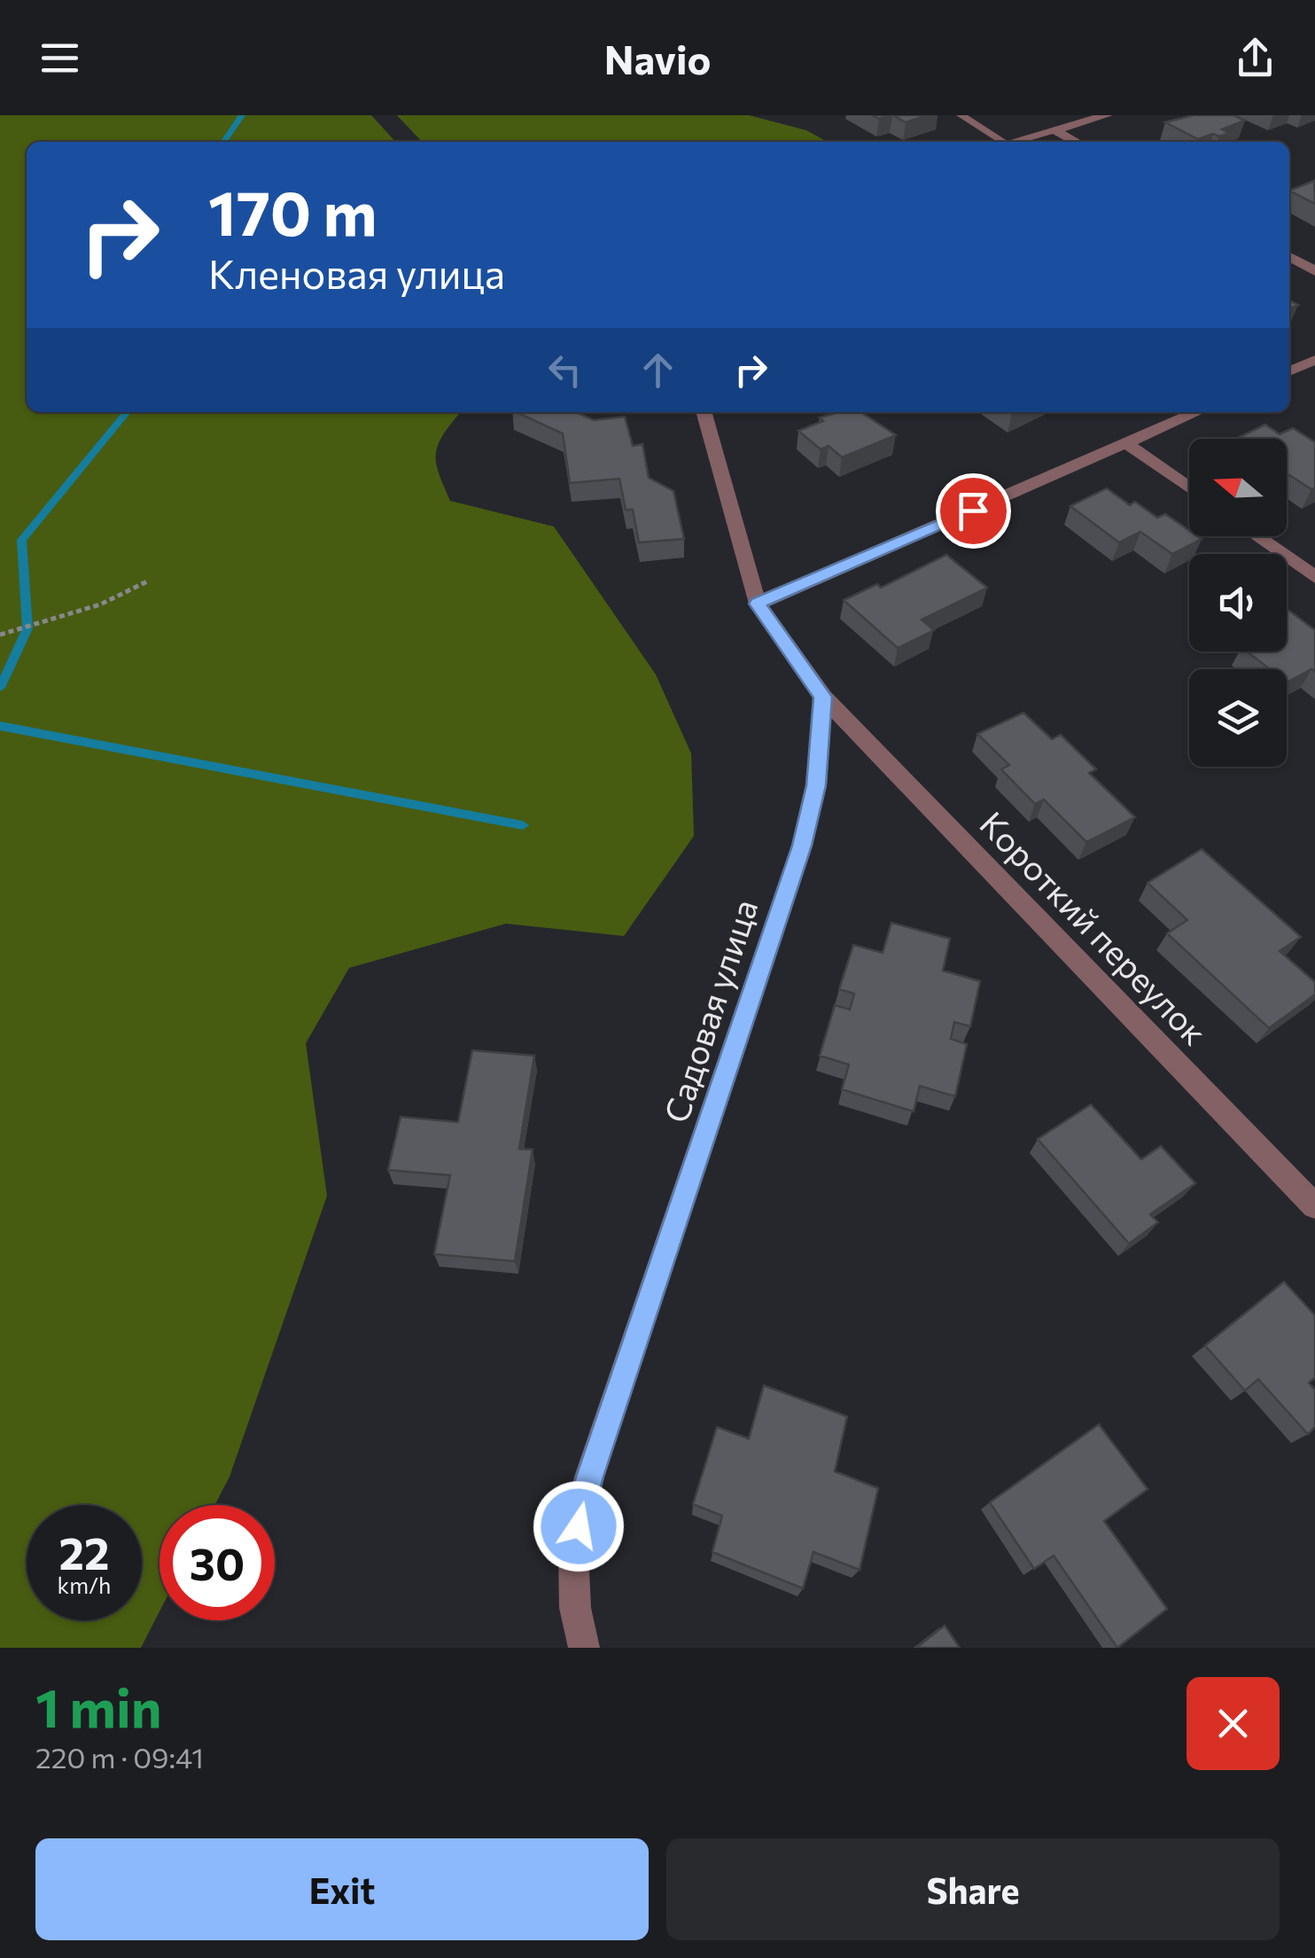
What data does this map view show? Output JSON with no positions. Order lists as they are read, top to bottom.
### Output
{
  "streets": {
    "street": ["Короткий переулок", "Садовая улица"]
  },
  "crossings": [
    ["Короткий переулок", "Садовая улица"]
  ],
  "north": "left",
  "page": {
    "header": "Navio",
    "turn": ["170 m", "Кленовая улица"],
    "speed": "22 km/h",
    "limit": "30",
    "heading": ["1 min", "220 m · 09:41"],
    "buttons": ["Exit", "Share"]
  }
}
